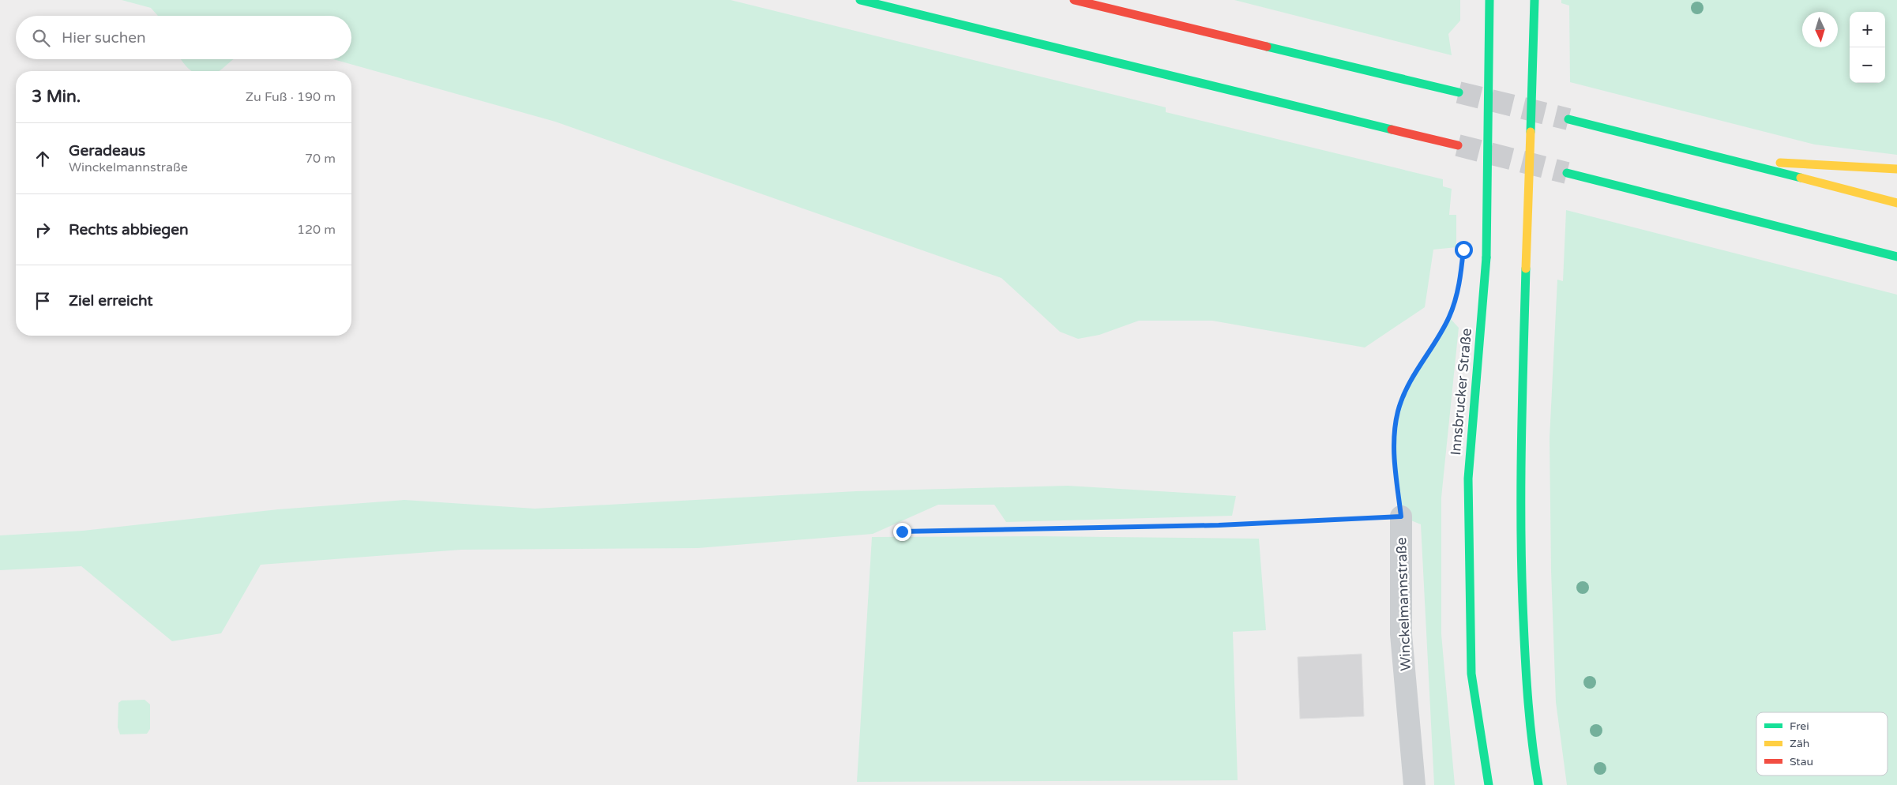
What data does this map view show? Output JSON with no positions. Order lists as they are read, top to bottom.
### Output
{
  "streets": {
    "main road": ["Innsbrucker Straße"],
    "street": ["Winckelmannstraße"]
  },
  "legend": ["Frei", "Zäh", "Stau"],
  "north": "bottom",
  "page": {
    "map_buttons": ["+", "−"],
    "search": "Hier suchen",
    "heading": ["3 Min.", "Zu Fuß · 190 m"],
    "list": [
      ["Geradeaus", "Winckelmannstraße", "70 m"],
      ["Rechts abbiegen", "120 m"],
      "Ziel erreicht"
    ]
  }
}
